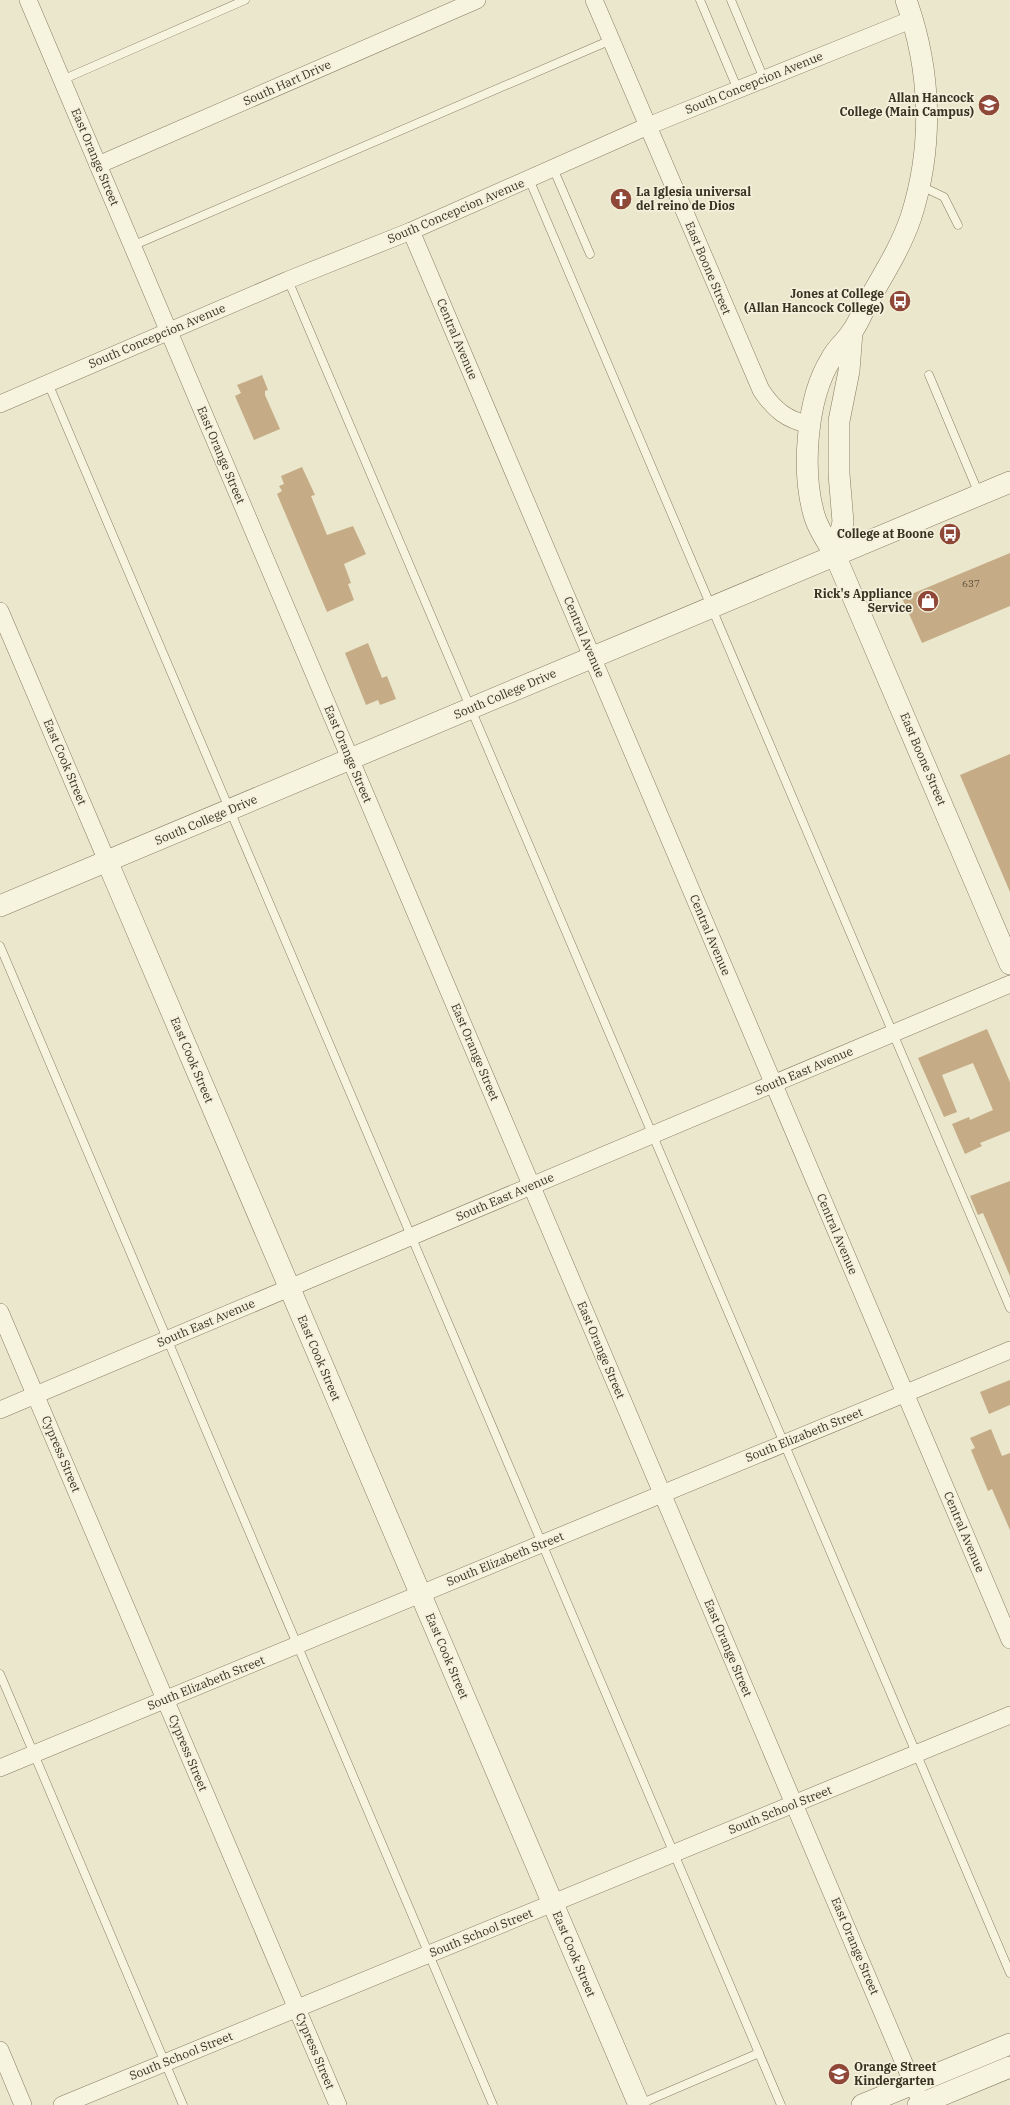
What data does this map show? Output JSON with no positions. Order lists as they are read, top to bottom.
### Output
{
  "streets": {
    "street": [
      "South Hart Drive",
      "South Concepcion Avenue",
      "East Orange Street",
      "East Boone Street",
      "Central Avenue",
      "South College Drive",
      "East Cook Street",
      "South East Avenue",
      "South Elizabeth Street",
      "Cypress Street",
      "South School Street"
    ]
  },
  "crossings": [
    ["South Hart Drive", "East Orange Street"],
    ["South Concepcion Avenue", "East Orange Street"],
    ["South Concepcion Avenue", "East Boone Street"],
    ["South Concepcion Avenue", "Central Avenue"],
    ["East Orange Street", "South College Drive"],
    ["East Orange Street", "South East Avenue"],
    ["East Orange Street", "South Elizabeth Street"],
    ["East Orange Street", "South School Street"],
    ["East Boone Street", "South College Drive"],
    ["Central Avenue", "South College Drive"],
    ["Central Avenue", "South East Avenue"],
    ["Central Avenue", "South Elizabeth Street"],
    ["South College Drive", "East Cook Street"],
    ["East Cook Street", "South East Avenue"],
    ["East Cook Street", "South Elizabeth Street"],
    ["East Cook Street", "South School Street"],
    ["South East Avenue", "Cypress Street"],
    ["South Elizabeth Street", "Cypress Street"],
    ["Cypress Street", "South School Street"]
  ],
  "places": {
    "school or university": ["Allan Hancock College (Main Campus)", "Orange Street Kindergarten"],
    "church": ["La Iglesia universal del reino de Dios"],
    "bus stop": ["Jones at College (Allan Hancock College)", "College at Boone"],
    "shop": ["Rick's Appliance Service"]
  },
  "house_numbers": ["637"]
}
